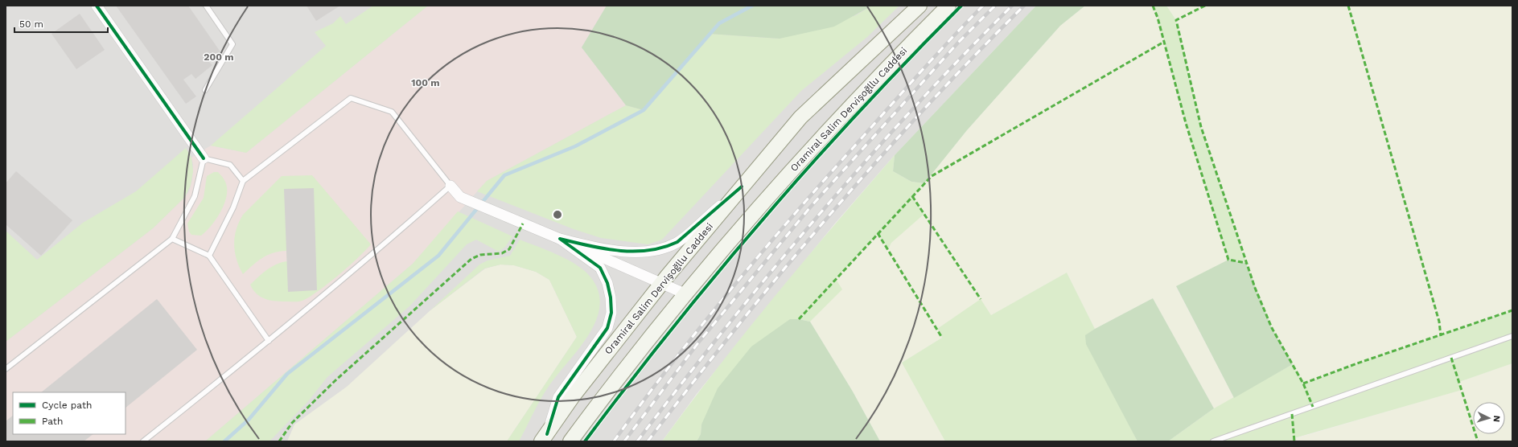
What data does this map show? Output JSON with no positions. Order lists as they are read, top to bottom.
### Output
{
  "streets": {
    "main road": ["Oramiral Salim Dervişoğllu Caddesi"]
  },
  "legend": ["Cycle path", "Path"],
  "scale_bar": "50 m",
  "north": "right",
  "rings": ["200 m", "100 m"]
}
